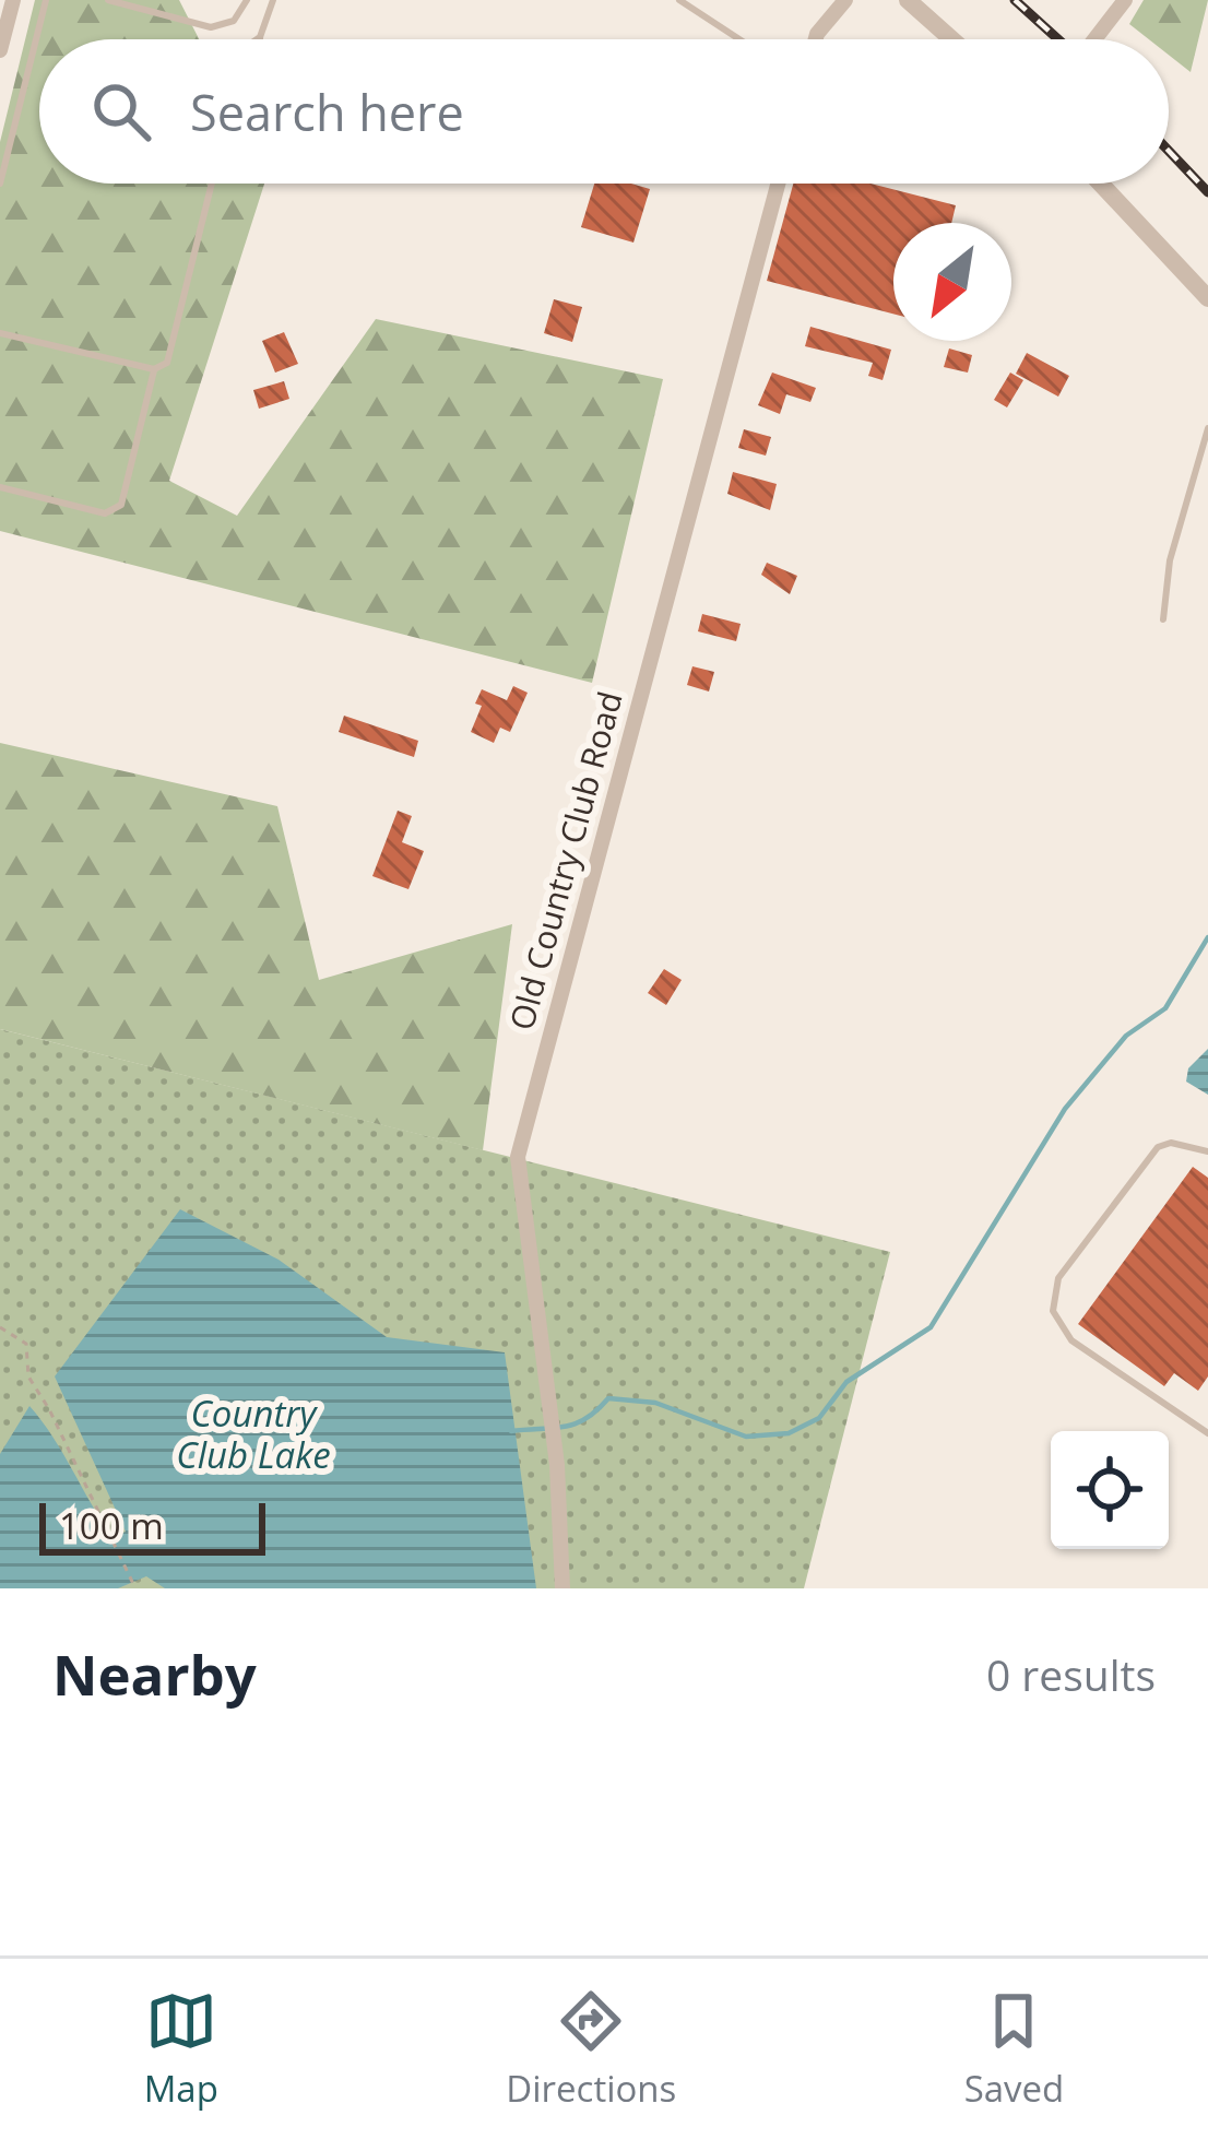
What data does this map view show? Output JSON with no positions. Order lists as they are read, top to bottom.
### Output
{
  "streets": {
    "street": ["Old Country Club Road"]
  },
  "water": ["Country Club Lake"],
  "scale_bar": "100 m",
  "north": "bottom left",
  "page": {
    "search": "Search here",
    "scale": "100 m",
    "heading": ["Nearby", "0 results"],
    "nav": ["Map", "Directions", "Saved"]
  }
}
